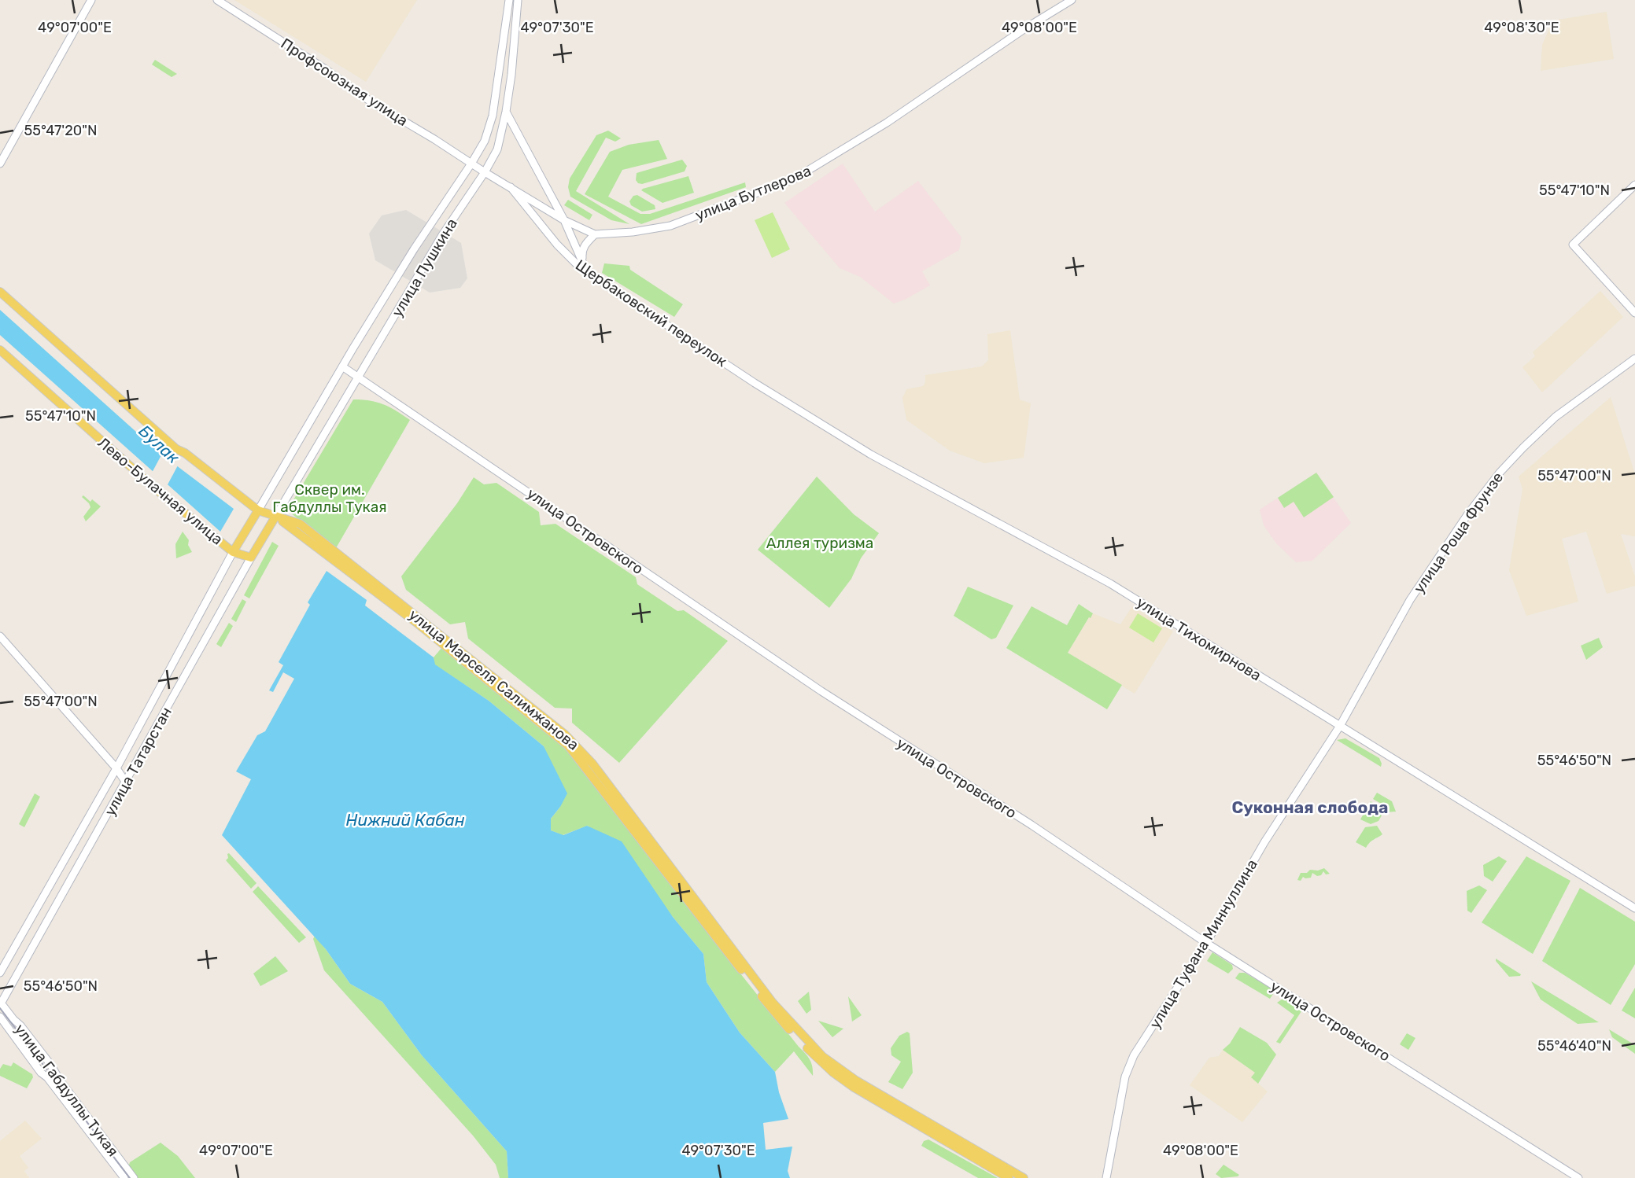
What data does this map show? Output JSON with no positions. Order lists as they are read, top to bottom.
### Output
{
  "streets": {
    "main road": [
      "Профсоюзная улица",
      "улица Бутлерова",
      "улица Пушкина",
      "Щербаковский переулок",
      "Лево-Булачная улица",
      "улица Островского",
      "улица Роща Фрунзе",
      "улица Тихомирнова",
      "улица Марселя Салимжанова",
      "улица Татарстан",
      "улица Туфана Миннуллина",
      "улица Габдуллы Тукая"
    ]
  },
  "crossings": [
    ["Профсоюзная улица", "улица Бутлерова"],
    ["Профсоюзная улица", "улица Пушкина"],
    ["улица Бутлерова", "улица Пушкина"],
    ["улица Бутлерова", "Щербаковский переулок"],
    ["улица Пушкина", "улица Островского"],
    ["улица Пушкина", "улица Марселя Салимжанова"],
    ["улица Пушкина", "улица Татарстан"],
    ["Щербаковский переулок", "улица Тихомирнова"],
    ["Лево-Булачная улица", "улица Татарстан"],
    ["улица Островского", "улица Туфана Миннуллина"],
    ["улица Роща Фрунзе", "улица Тихомирнова"],
    ["улица Роща Фрунзе", "улица Туфана Миннуллина"],
    ["улица Тихомирнова", "улица Туфана Миннуллина"],
    ["улица Марселя Салимжанова", "улица Татарстан"],
    ["улица Татарстан", "улица Габдуллы Тукая"]
  ],
  "districts": ["Суконная слобода"],
  "water": ["Булак", "Нижний Кабан"],
  "parks": ["Сквер им. Габдуллы Тукая", "Аллея туризма"],
  "coordinates": [
    "49°07'00\"E",
    "49°07'30\"E",
    "49°08'00\"E",
    "49°08'30\"E",
    "55°47'20\"N",
    "55°47'10\"N",
    "55°47'00\"N",
    "55°46'50\"N",
    "55°46'40\"N"
  ]
}
